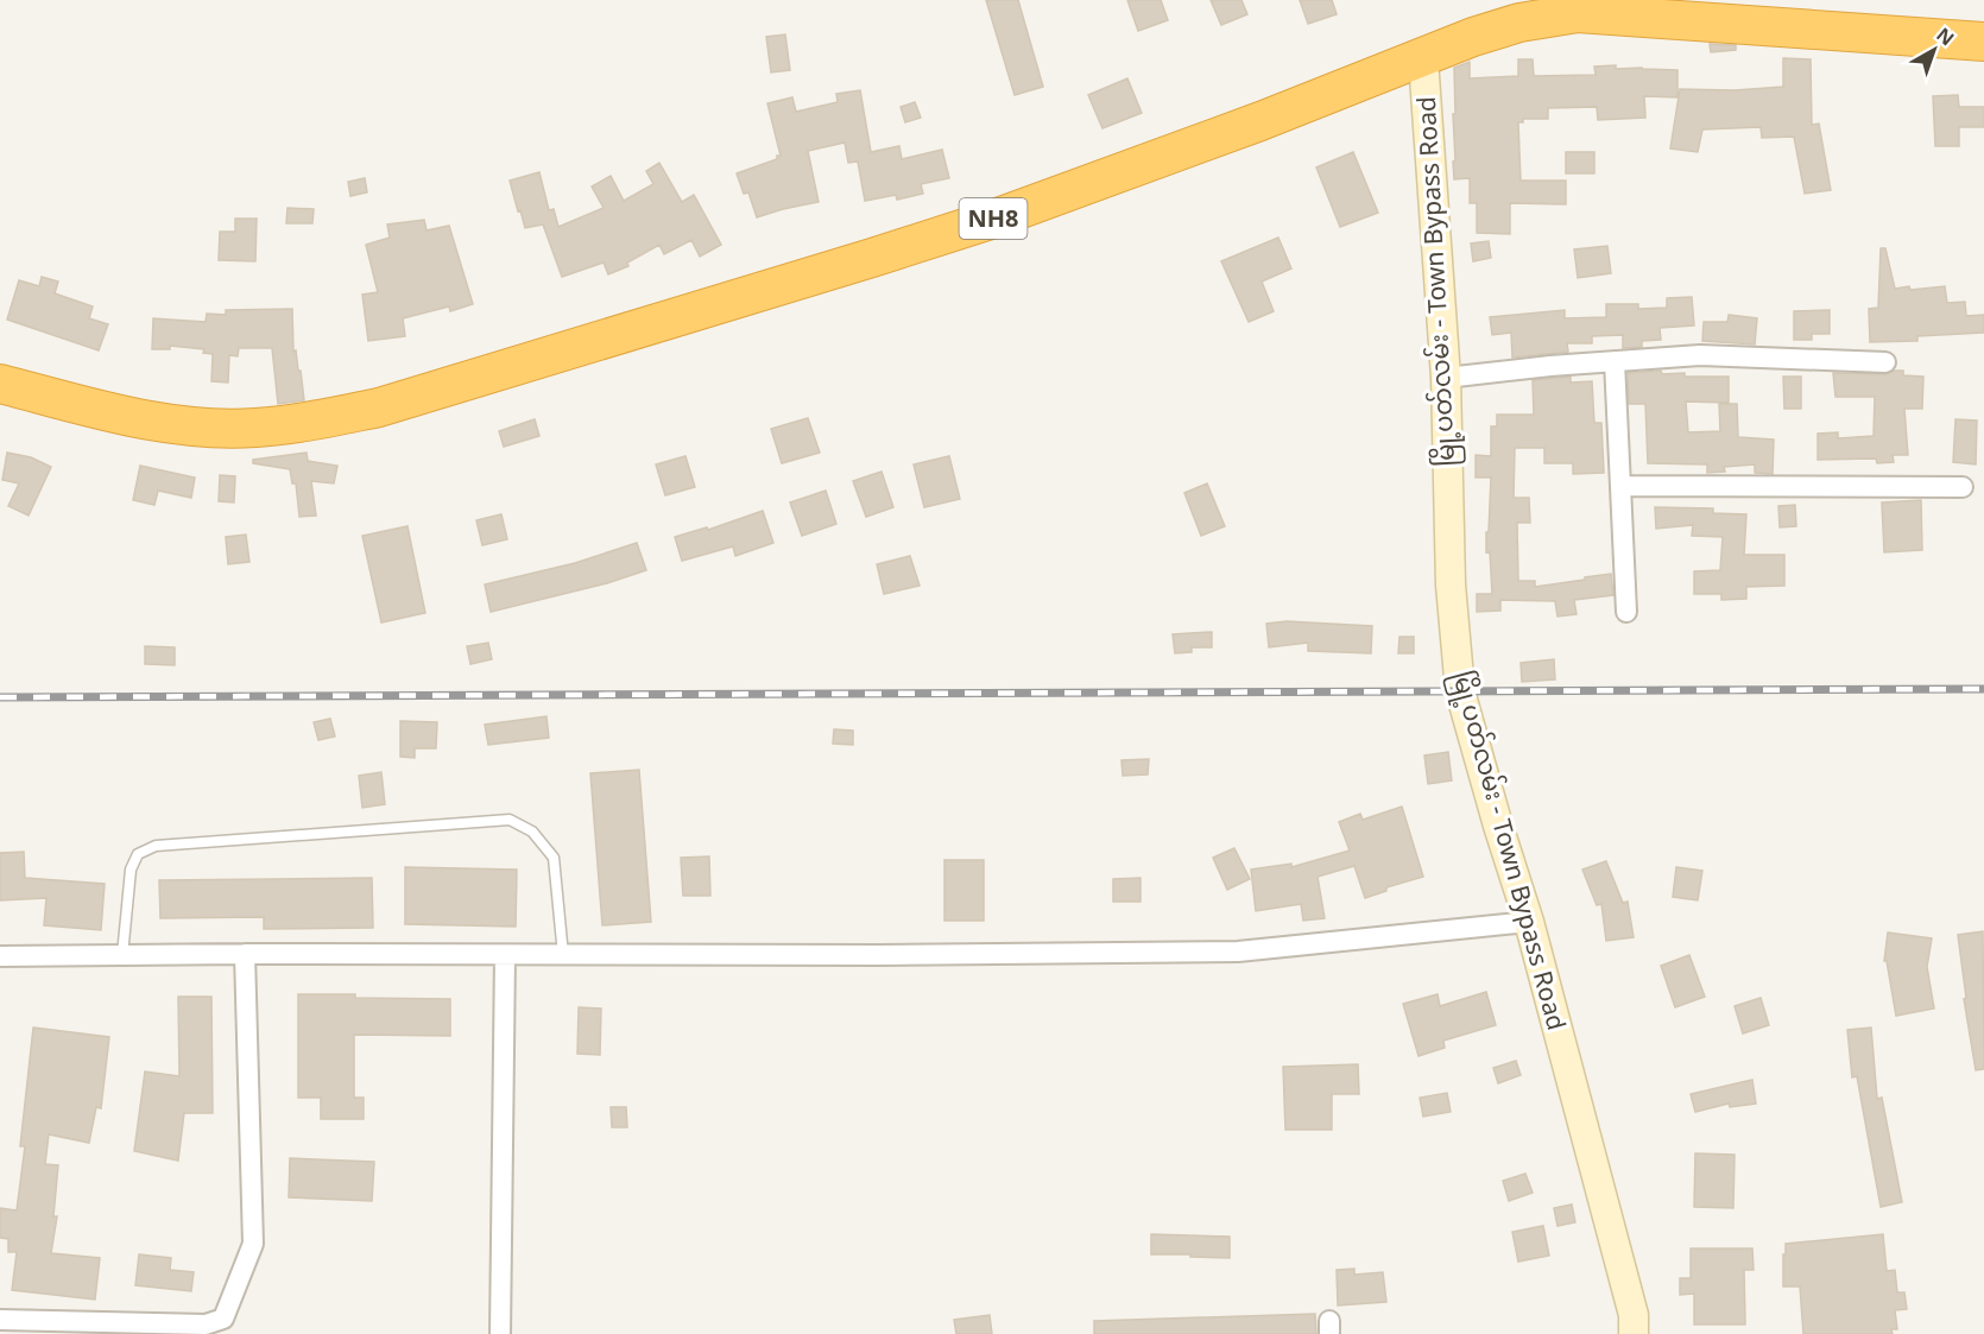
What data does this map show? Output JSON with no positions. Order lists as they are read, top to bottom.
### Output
{
  "streets": {
    "highway": ["NH8"],
    "main road": ["မြို့ပတ်လမ်း - Town Bypass Road"]
  },
  "crossings": [
    ["NH8", "မြို့ပတ်လမ်း - Town Bypass Road"]
  ],
  "north": "top right"
}
